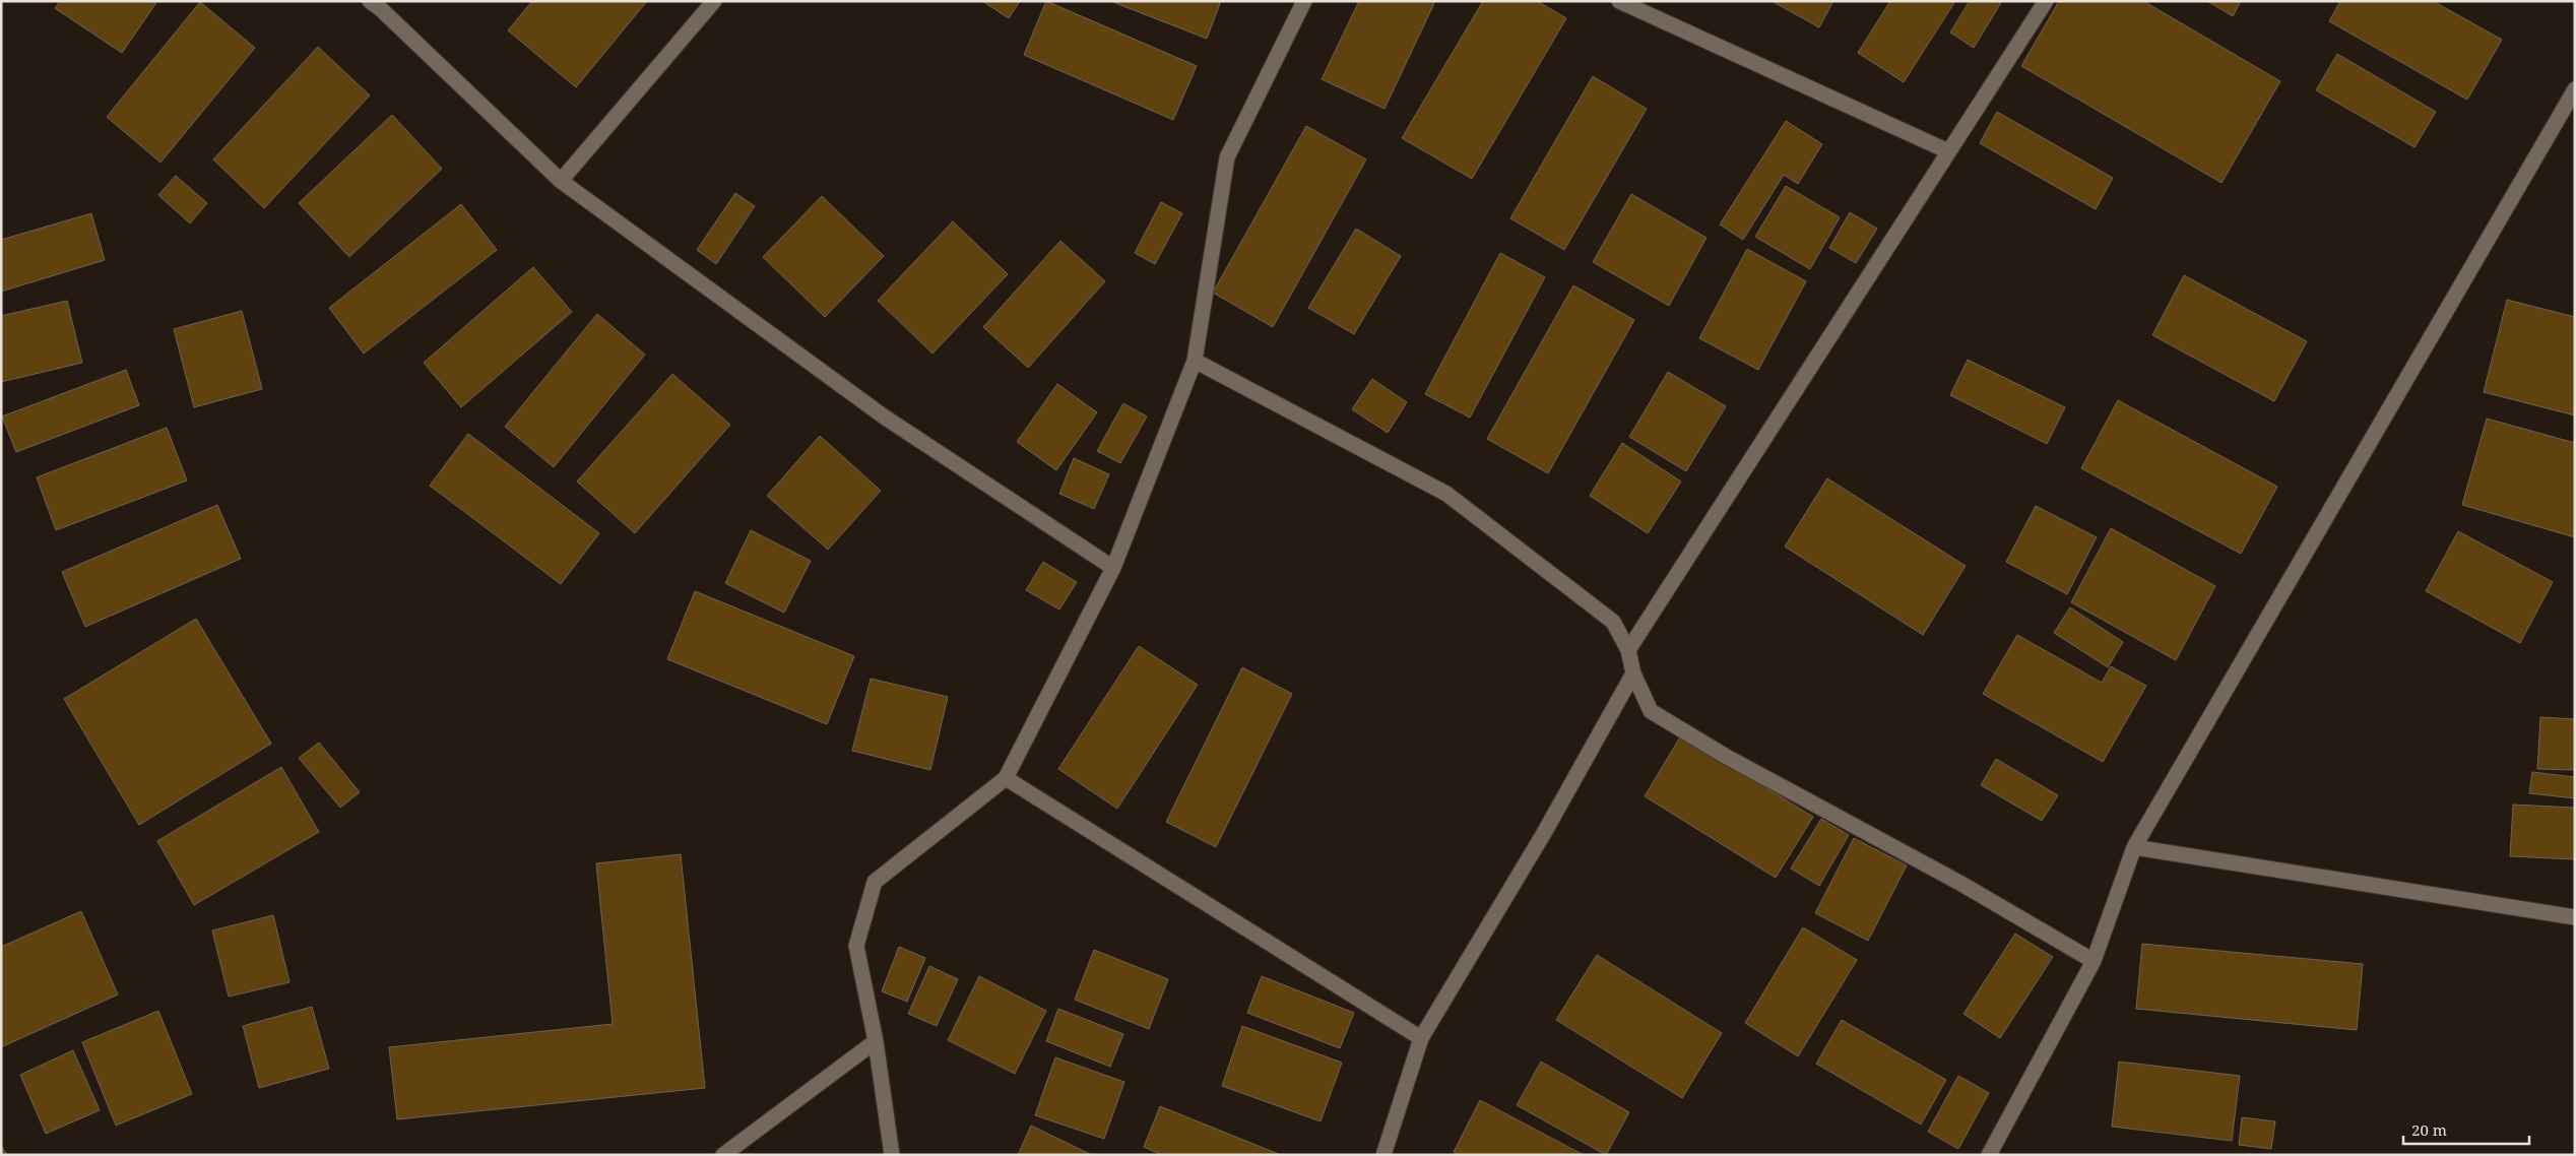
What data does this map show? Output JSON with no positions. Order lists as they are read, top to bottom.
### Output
{
  "scale_bar": "20 m"
}
